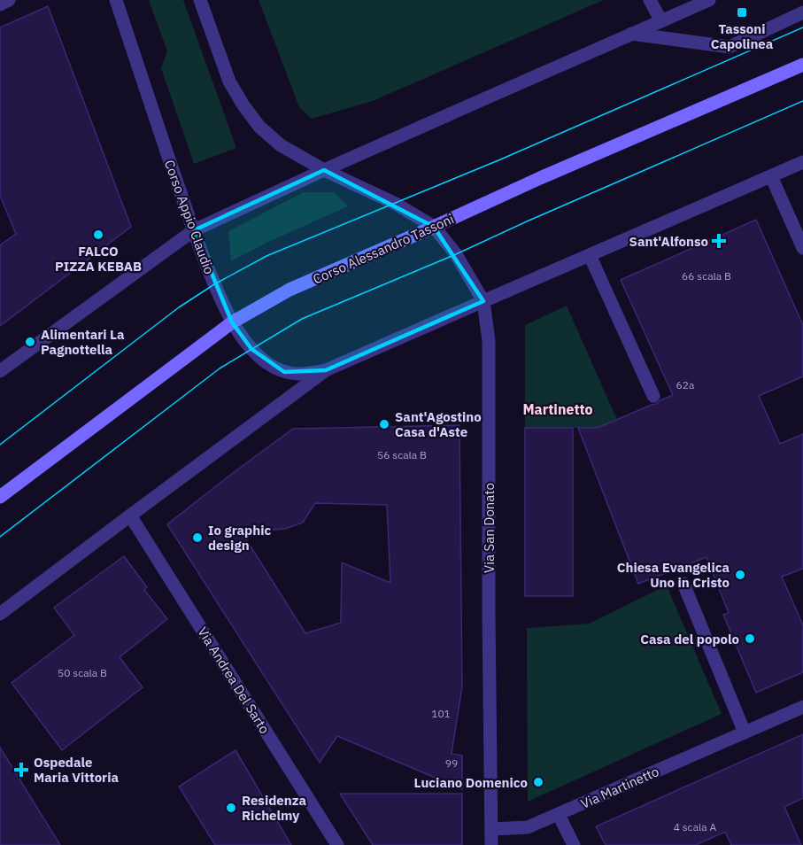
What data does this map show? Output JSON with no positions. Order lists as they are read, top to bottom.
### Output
{
  "streets": {
    "main road": ["Corso Alessandro Tassoni"],
    "street": [
      "Corso Appio Claudio",
      "Via San Donato",
      "Via Andrea Del Sarto",
      "Via Martinetto"
    ]
  },
  "crossings": [
    ["Corso Appio Claudio", "Corso Alessandro Tassoni"],
    ["Corso Alessandro Tassoni", "Via San Donato"],
    ["Via San Donato", "Via Martinetto"]
  ],
  "districts": ["Martinetto"],
  "places": {
    "transit": ["Tassoni Capolinea"],
    "other": [
      "FALCO PIZZA KEBAB",
      "Alimentari La Pagnottella",
      "Sant'Agostino Casa d'Aste",
      "Io graphic design",
      "Chiesa Evangelica Uno in Cristo",
      "Casa del popolo",
      "Luciano Domenico",
      "Residenza Richelmy"
    ],
    "health": ["Sant'Alfonso", "Ospedale Maria Vittoria"]
  },
  "house_numbers": [
    "66 scala B",
    "62a",
    "56 scala B",
    "50 scala B",
    "101",
    "99",
    "4 scala A"
  ]
}
